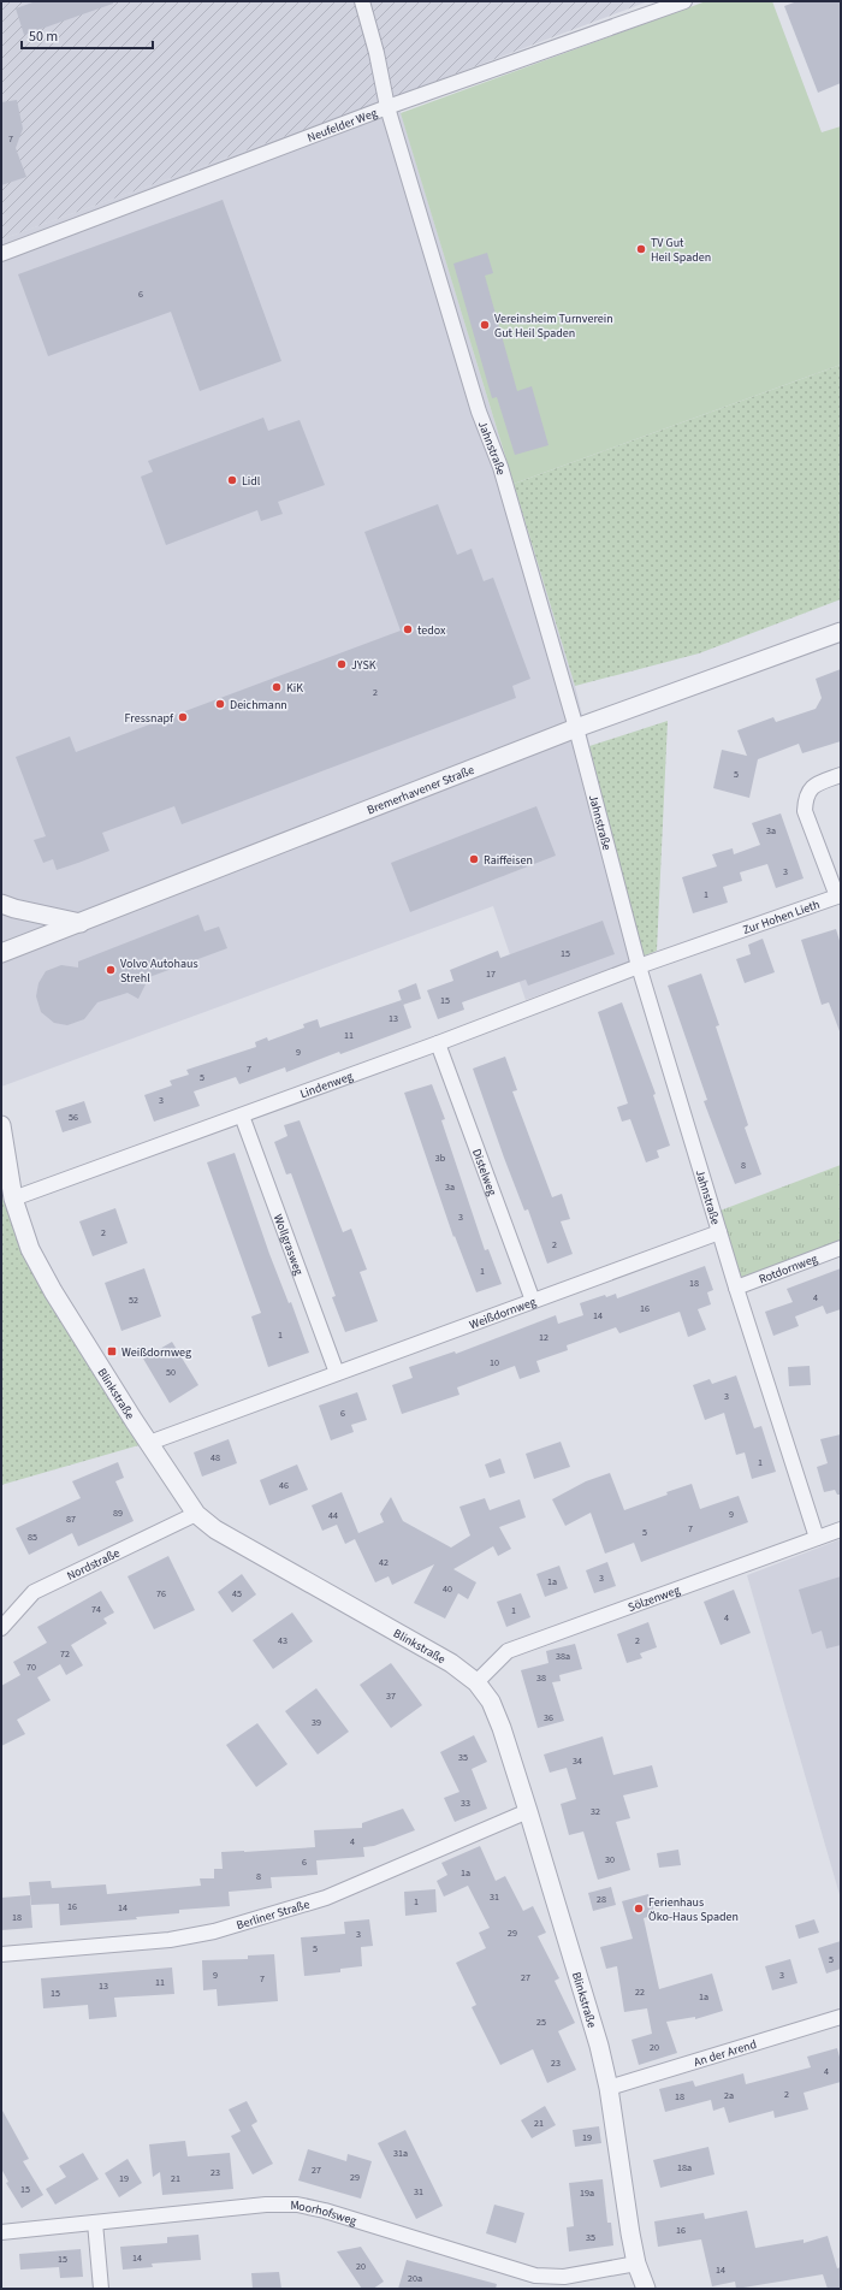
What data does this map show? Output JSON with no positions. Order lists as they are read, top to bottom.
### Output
{
  "streets": {
    "street": [
      "Neufelder Weg",
      "Jahnstraße",
      "Bremerhavener Straße",
      "Zur Hohen Lieth",
      "Lindenweg",
      "Distelweg",
      "Wollgrasweg",
      "Rotdornweg",
      "Weißdornweg",
      "Blinkstraße",
      "Nordstraße",
      "Sölzenweg",
      "Berliner Straße",
      "An der Arend",
      "Moorhofsweg"
    ]
  },
  "crossings": [
    ["Neufelder Weg", "Jahnstraße"],
    ["Jahnstraße", "Bremerhavener Straße"],
    ["Jahnstraße", "Zur Hohen Lieth"],
    ["Jahnstraße", "Lindenweg"],
    ["Jahnstraße", "Rotdornweg"],
    ["Jahnstraße", "Weißdornweg"],
    ["Jahnstraße", "Sölzenweg"],
    ["Zur Hohen Lieth", "Lindenweg"],
    ["Lindenweg", "Distelweg"],
    ["Lindenweg", "Wollgrasweg"],
    ["Lindenweg", "Blinkstraße"],
    ["Distelweg", "Weißdornweg"],
    ["Wollgrasweg", "Weißdornweg"],
    ["Weißdornweg", "Blinkstraße"],
    ["Blinkstraße", "Nordstraße"],
    ["Blinkstraße", "Sölzenweg"],
    ["Blinkstraße", "Berliner Straße"],
    ["Blinkstraße", "An der Arend"],
    ["Blinkstraße", "Moorhofsweg"]
  ],
  "places": {
    "other": [
      "TV Gut Heil Spaden",
      "Vereinsheim Turnverein Gut Heil Spaden",
      "Lidl",
      "tedox",
      "JYSK",
      "KiK",
      "Deichmann",
      "Fressnapf",
      "Raiffeisen",
      "Volvo Autohaus Strehl",
      "Ferienhaus Öko-Haus Spaden"
    ],
    "transit": ["Weißdornweg"]
  },
  "house_numbers": [
    "7",
    "6",
    "2",
    "5",
    "3a",
    "3",
    "1",
    "15",
    "17",
    "15",
    "13",
    "11",
    "9",
    "7",
    "5",
    "3",
    "56",
    "3b",
    "8",
    "3a",
    "3",
    "2",
    "2",
    "1",
    "18",
    "4",
    "52",
    "16",
    "14",
    "1",
    "12",
    "10",
    "50",
    "3",
    "6",
    "48",
    "1",
    "46",
    "89",
    "9",
    "44",
    "87",
    "7",
    "5",
    "85",
    "42",
    "3",
    "1a",
    "40",
    "76",
    "45",
    "74",
    "1",
    "4",
    "43",
    "2",
    "72",
    "38a",
    "70",
    "38",
    "37",
    "36",
    "39",
    "35",
    "34",
    "33",
    "32",
    "4",
    "30",
    "6",
    "1a",
    "8",
    "31",
    "28",
    "1",
    "16",
    "14",
    "18",
    "29",
    "3",
    "5",
    "5",
    "9",
    "3",
    "27",
    "7",
    "11",
    "13",
    "22",
    "15",
    "1a",
    "25",
    "20",
    "23",
    "4",
    "2",
    "2a",
    "18",
    "21",
    "19",
    "31a",
    "18a",
    "27",
    "23",
    "29",
    "19",
    "21",
    "15",
    "31",
    "19a",
    "16",
    "35",
    "14",
    "15",
    "20",
    "14",
    "20a"
  ],
  "scale_bar": "50 m"
}
